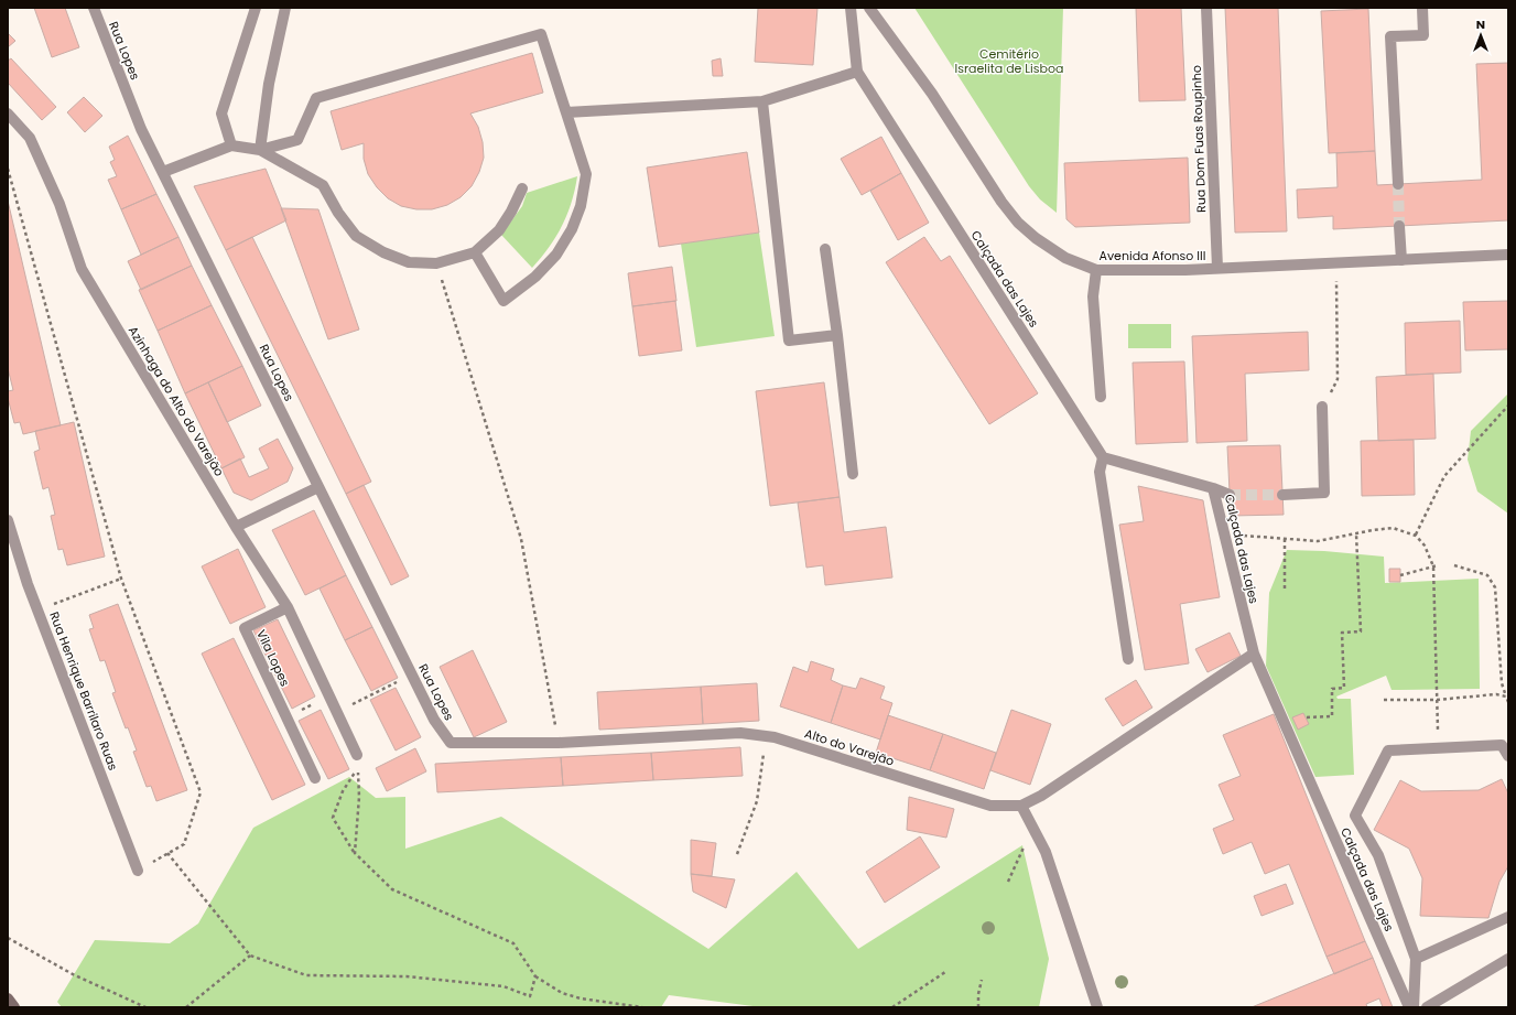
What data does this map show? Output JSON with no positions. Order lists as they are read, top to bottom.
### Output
{
  "streets": {
    "street": [
      "Rua Lopes",
      "Rua Dom Fuas Roupinho",
      "Avenida Afonso III",
      "Calçada das Lajes",
      "Azinhaga do Alto do Varejão",
      "Vila Lopes",
      "Rua Henrique Barrilaro Ruas",
      "Alto do Varejão"
    ]
  },
  "crossings": [
    ["Rua Lopes", "Alto do Varejão"],
    ["Rua Dom Fuas Roupinho", "Avenida Afonso III"]
  ],
  "parks": ["Cemitério Israelita de Lisboa"],
  "north": "top"
}
